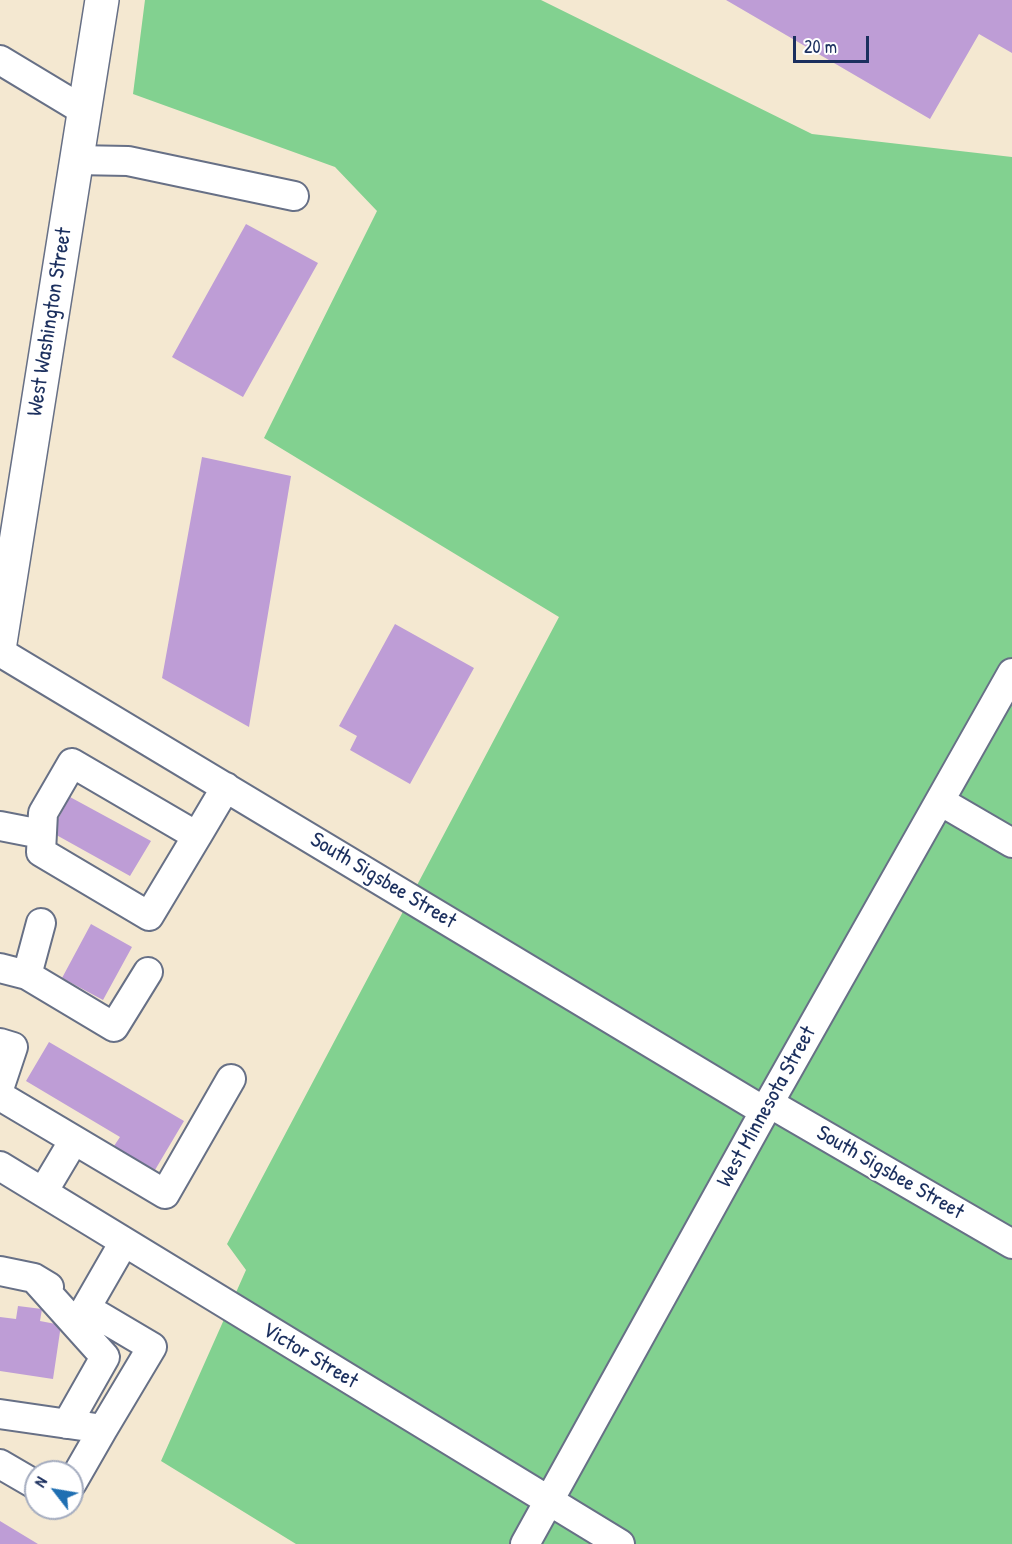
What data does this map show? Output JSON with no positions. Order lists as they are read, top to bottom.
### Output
{
  "streets": {
    "main road": ["West Washington Street"],
    "street": ["South Sigsbee Street", "West Minnesota Street", "Victor Street"]
  },
  "crossings": [
    ["South Sigsbee Street", "West Minnesota Street"],
    ["West Minnesota Street", "Victor Street"]
  ],
  "scale_bar": "20 m",
  "north": "top left"
}
